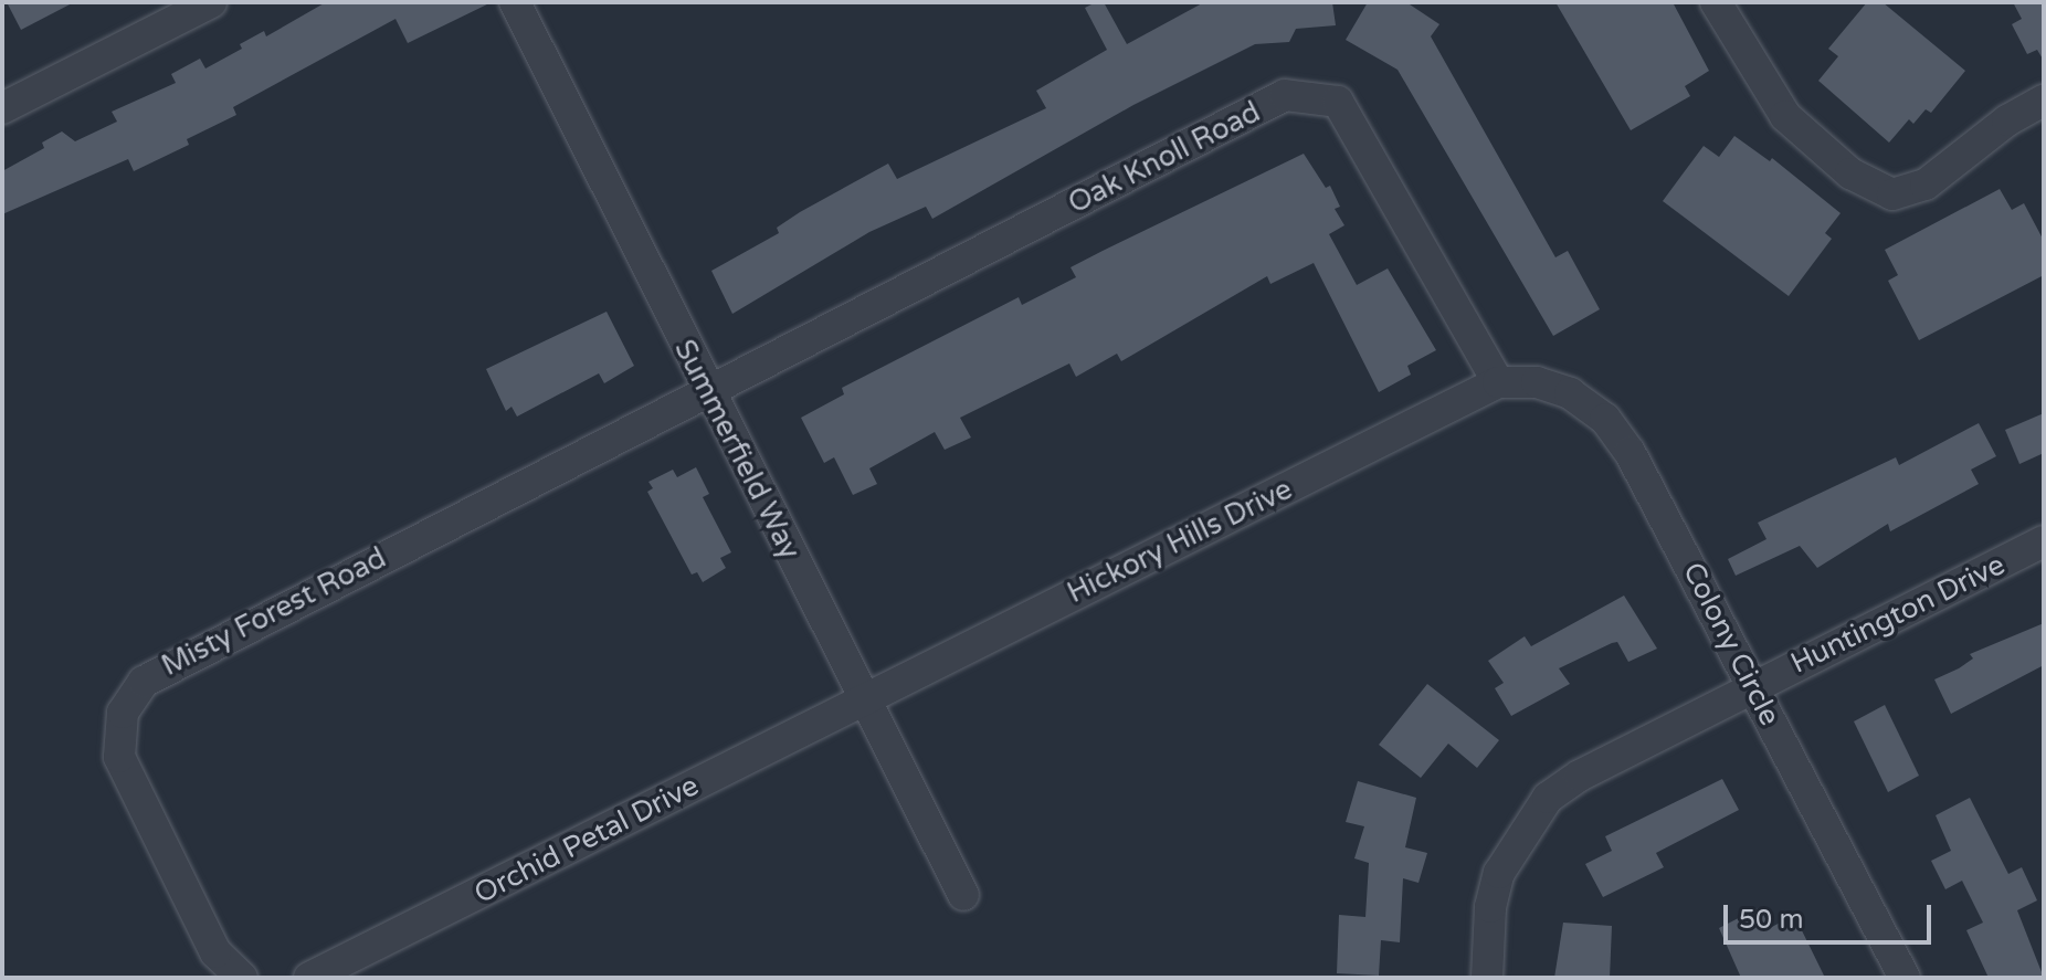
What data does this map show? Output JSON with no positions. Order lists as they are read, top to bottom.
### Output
{
  "streets": {
    "street": [
      "Oak Knoll Road",
      "Summerfield Way",
      "Hickory Hills Drive",
      "Misty Forest Road",
      "Huntington Drive",
      "Colony Circle",
      "Orchid Petal Drive"
    ]
  },
  "crossings": [
    ["Oak Knoll Road", "Summerfield Way"],
    ["Oak Knoll Road", "Hickory Hills Drive"],
    ["Oak Knoll Road", "Misty Forest Road"],
    ["Oak Knoll Road", "Colony Circle"],
    ["Summerfield Way", "Hickory Hills Drive"],
    ["Summerfield Way", "Misty Forest Road"],
    ["Summerfield Way", "Orchid Petal Drive"],
    ["Hickory Hills Drive", "Colony Circle"],
    ["Hickory Hills Drive", "Orchid Petal Drive"],
    ["Huntington Drive", "Colony Circle"]
  ],
  "scale_bar": "50 m"
}
